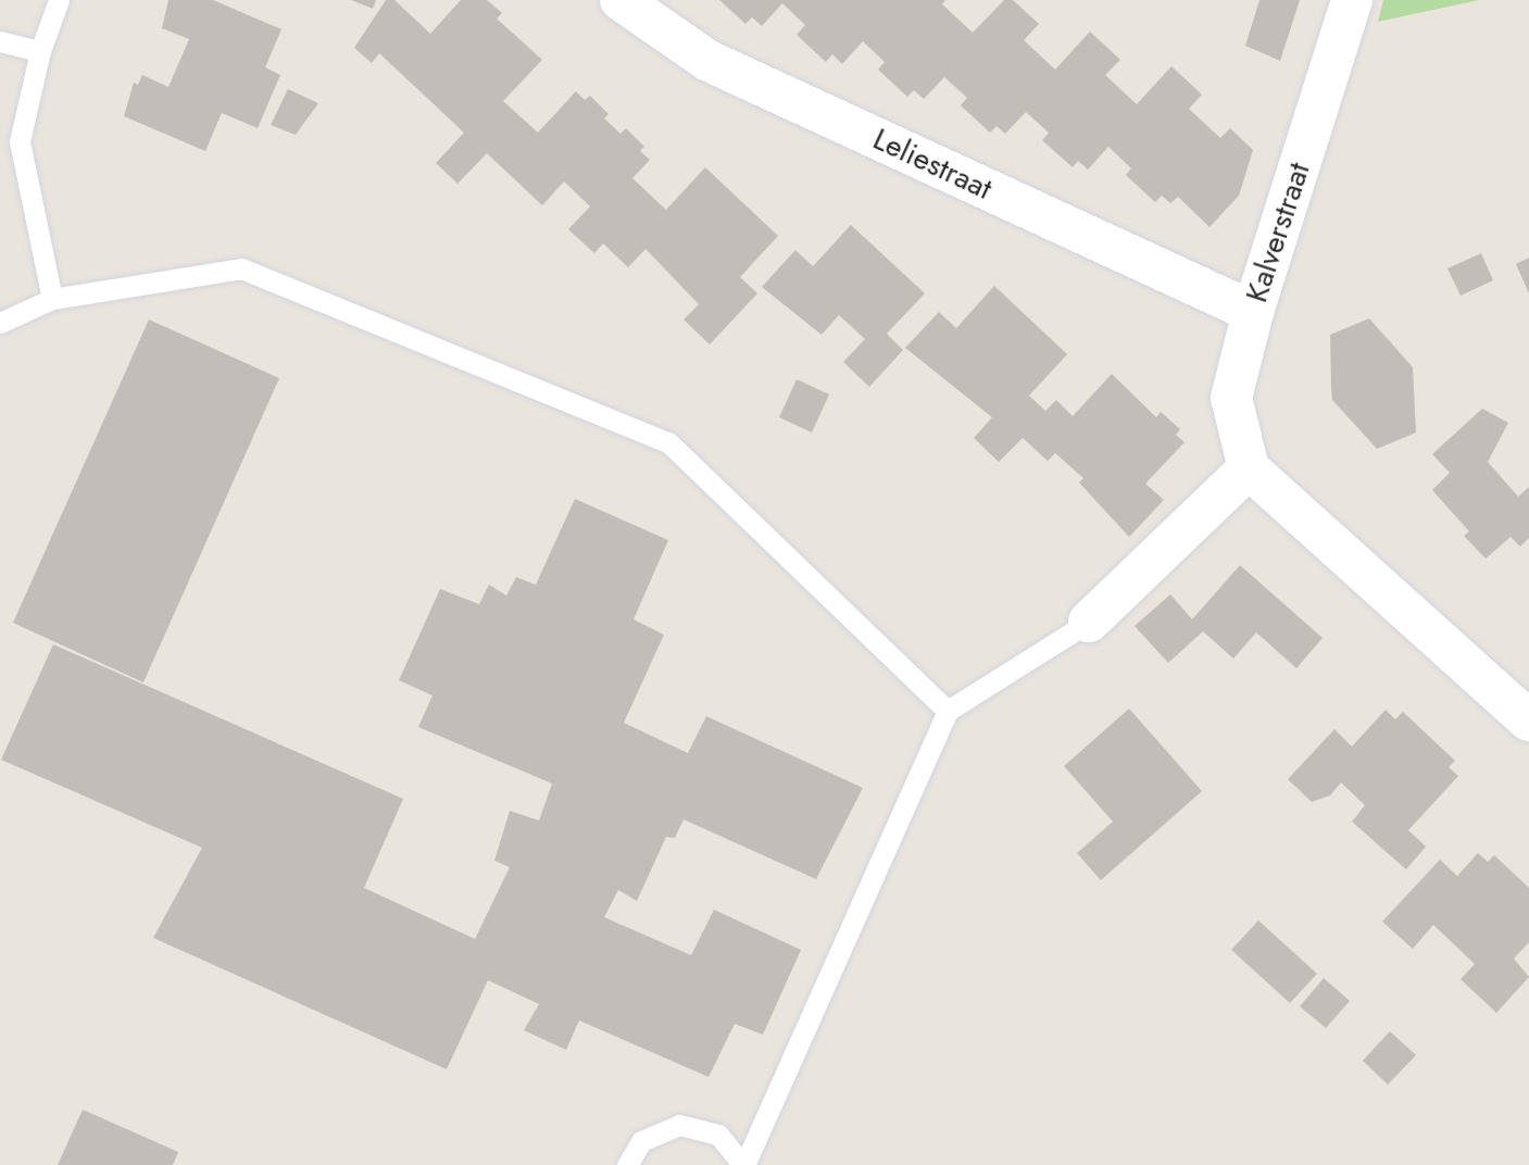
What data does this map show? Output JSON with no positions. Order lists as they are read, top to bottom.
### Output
{
  "streets": {
    "street": ["Leliestraat", "Kalverstraat"]
  },
  "crossings": [
    ["Leliestraat", "Kalverstraat"]
  ]
}
